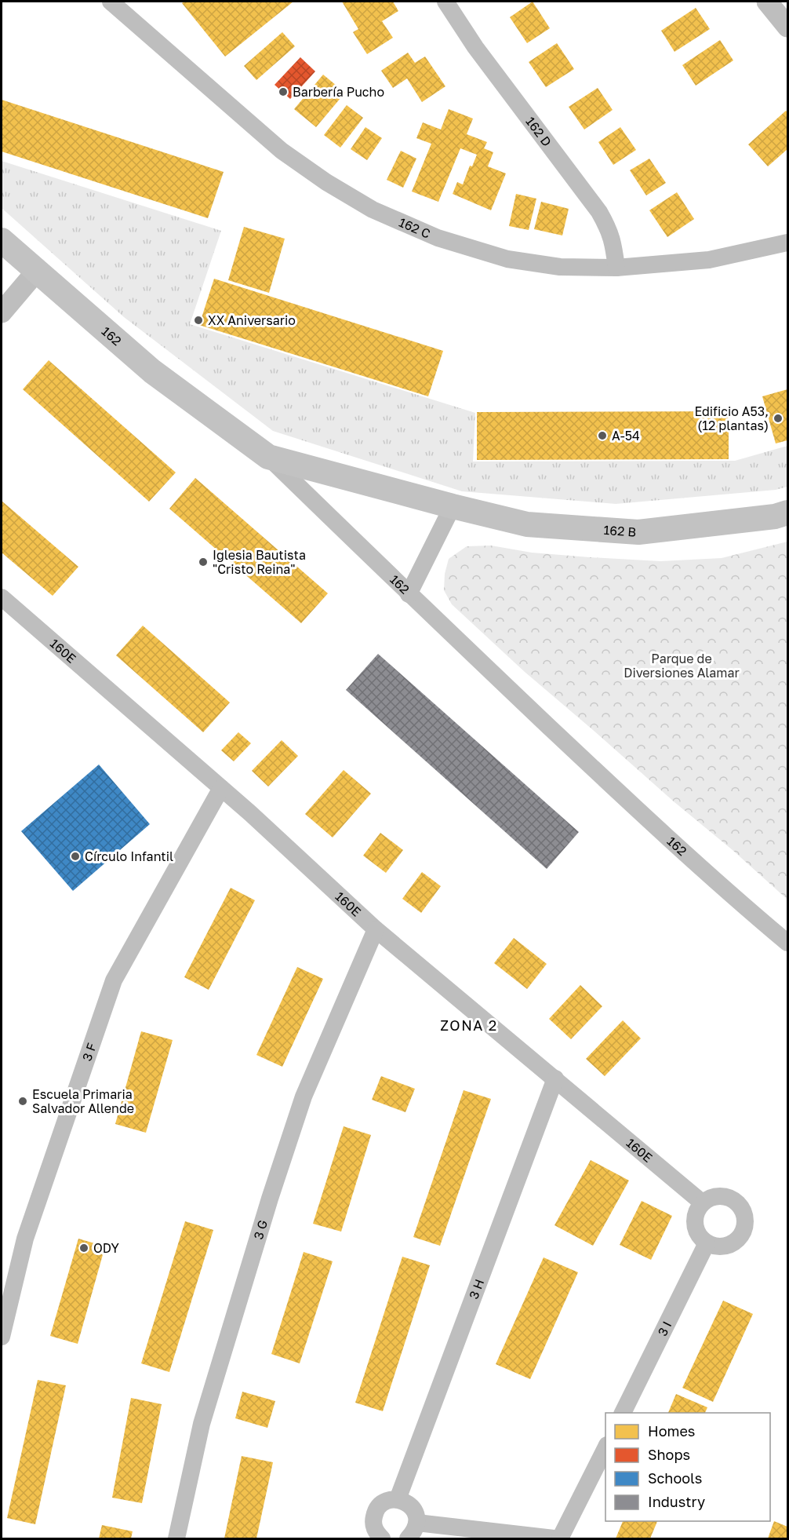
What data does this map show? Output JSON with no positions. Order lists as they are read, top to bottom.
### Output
{
  "streets": {
    "main road": ["162", "162 B"],
    "street": [
      "162 D",
      "162 C",
      "160E",
      "3 F",
      "3 G",
      "3 H",
      "3 I"
    ]
  },
  "crossings": [
    ["162 D", "162 C"],
    ["162", "162 B"],
    ["160E", "3 F"],
    ["160E", "3 G"],
    ["160E", "3 H"],
    ["160E", "3 I"]
  ],
  "districts": ["ZONA 2"],
  "parks": ["Parque de Diversiones Alamar"],
  "places": [
    "Barbería Pucho",
    "XX Aniversario",
    "Edificio A53, (12 plantas)",
    "A-54",
    "Iglesia Bautista \"Cristo Reina\"",
    "Círculo Infantil",
    "Escuela Primaria Salvador Allende",
    "ODY"
  ],
  "legend": [
    "Homes",
    "Shops",
    "Schools",
    "Industry"
  ]
}
